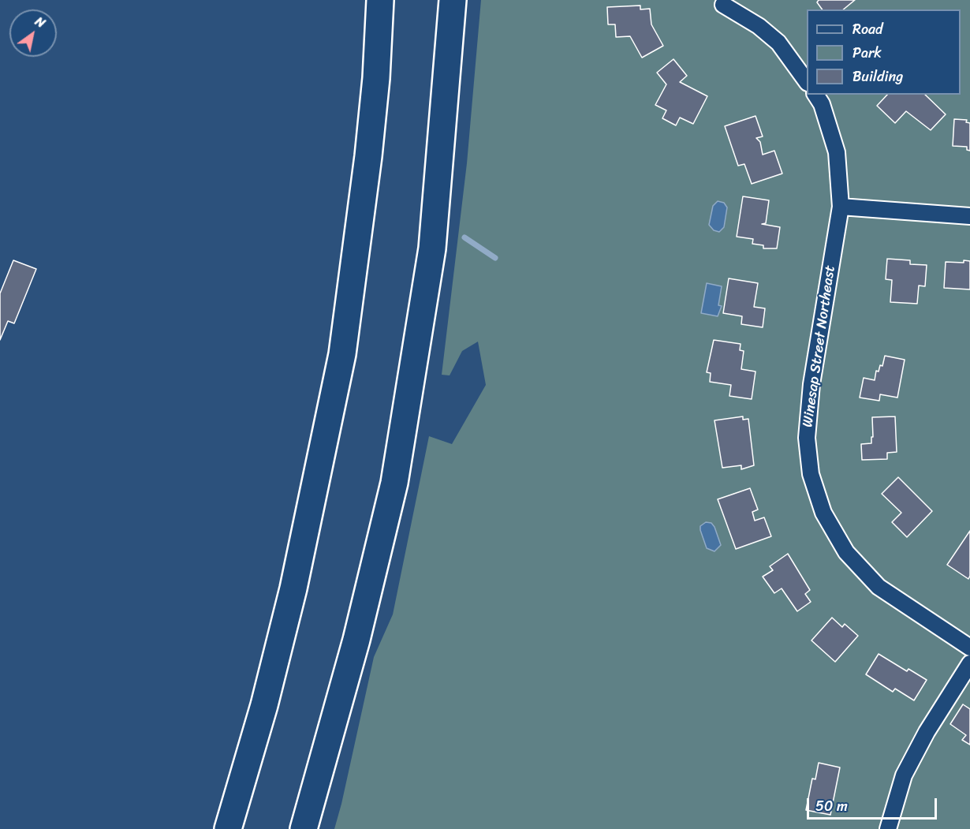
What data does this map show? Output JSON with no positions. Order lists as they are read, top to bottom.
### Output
{
  "streets": {
    "street": ["Winesap Street Northeast"]
  },
  "legend": ["Road", "Park", "Building"],
  "scale_bar": "50 m",
  "north": "top right"
}
